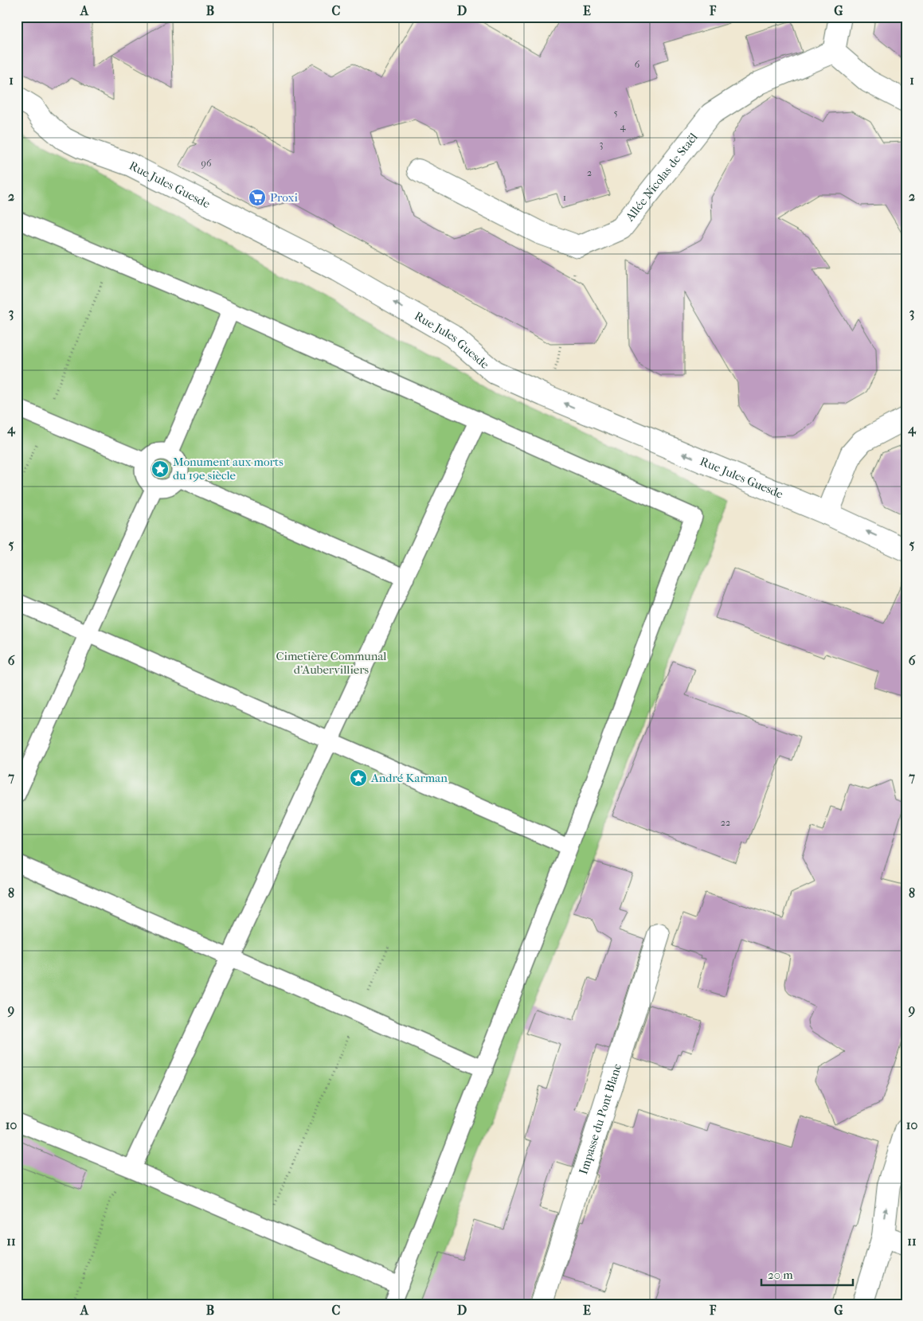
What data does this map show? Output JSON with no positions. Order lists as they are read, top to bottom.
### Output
{
  "streets": {
    "street": ["Allée Nicolas de Staël", "Rue Jules Guesde", "Impasse du Pont Blanc"]
  },
  "one_way": ["Rue Jules Guesde"],
  "parks": ["Cimetière Communal d'Aubervilliers"],
  "places": {
    "supermarket": ["Proxi"],
    "place": ["Monument aux morts du 19e siècle", "André Karman"]
  },
  "house_numbers": [
    "6",
    "5",
    "4",
    "3",
    "96",
    "2",
    "1",
    "22"
  ],
  "scale_bar": "20 m",
  "grid": {
    "columns": [
      "A",
      "B",
      "C",
      "D",
      "E",
      "F",
      "G"
    ],
    "rows": [
      "1",
      "2",
      "3",
      "4",
      "5",
      "6",
      "7",
      "8",
      "9",
      "10",
      "11"
    ]
  }
}
